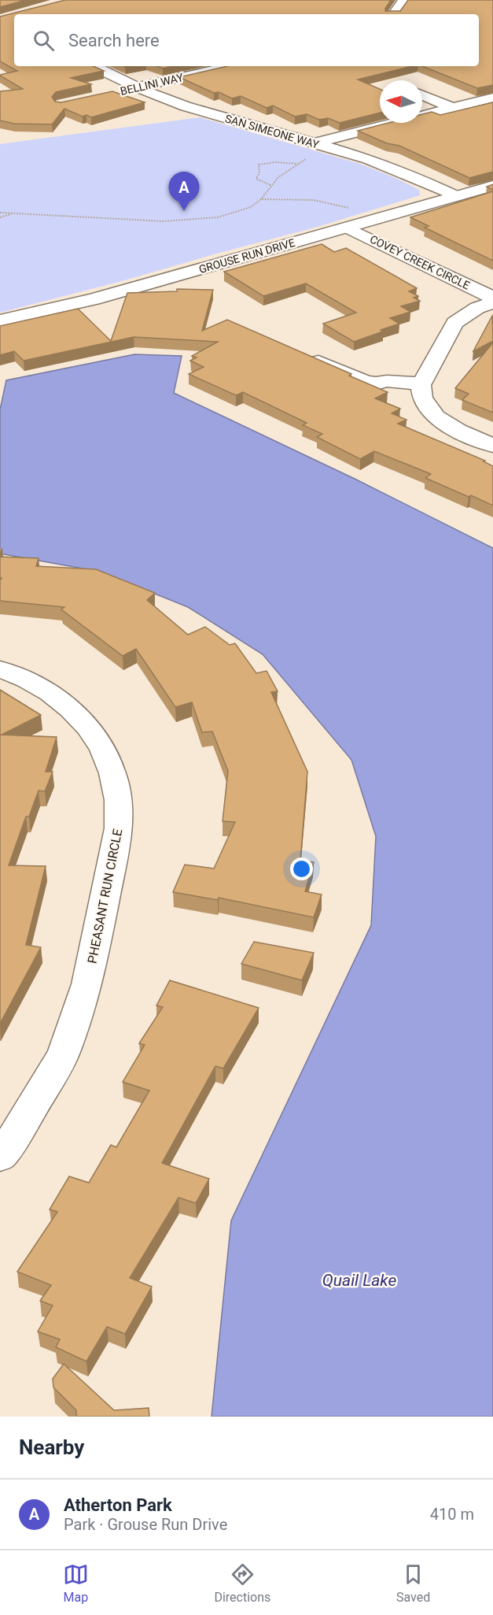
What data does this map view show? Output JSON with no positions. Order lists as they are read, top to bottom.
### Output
{
  "streets": {
    "street": [
      "BELLINI WAY",
      "SAN SIMEONE WAY",
      "GROUSE RUN DRIVE",
      "COVEY CREEK CIRCLE",
      "PHEASANT RUN CIRCLE"
    ]
  },
  "crossings": [
    ["BELLINI WAY", "SAN SIMEONE WAY"],
    ["SAN SIMEONE WAY", "GROUSE RUN DRIVE"],
    ["GROUSE RUN DRIVE", "COVEY CREEK CIRCLE"]
  ],
  "water": ["Quail Lake"],
  "north": "left",
  "page": {
    "search": "Search here",
    "pins": "A",
    "heading": "Nearby",
    "list": [
      {
        "mark": "A",
        "name": "Atherton Park",
        "note": "Park · Grouse Run Drive",
        "value": "410 m"
      }
    ],
    "nav": ["Map", "Directions", "Saved"]
  }
}
